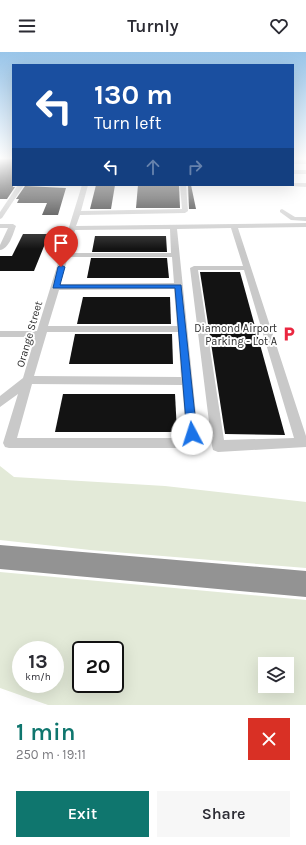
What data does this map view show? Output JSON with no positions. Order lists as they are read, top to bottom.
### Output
{
  "streets": {
    "street": ["Orange Street"]
  },
  "places": {
    "parking": ["Diamond Airport Parking - Lot A"]
  },
  "page": {
    "header": "Turnly",
    "turn": ["130 m", "Turn left"],
    "speed": "13 km/h",
    "limit": "20",
    "heading": ["1 min", "250 m · 19:11"],
    "buttons": ["Exit", "Share"]
  }
}
